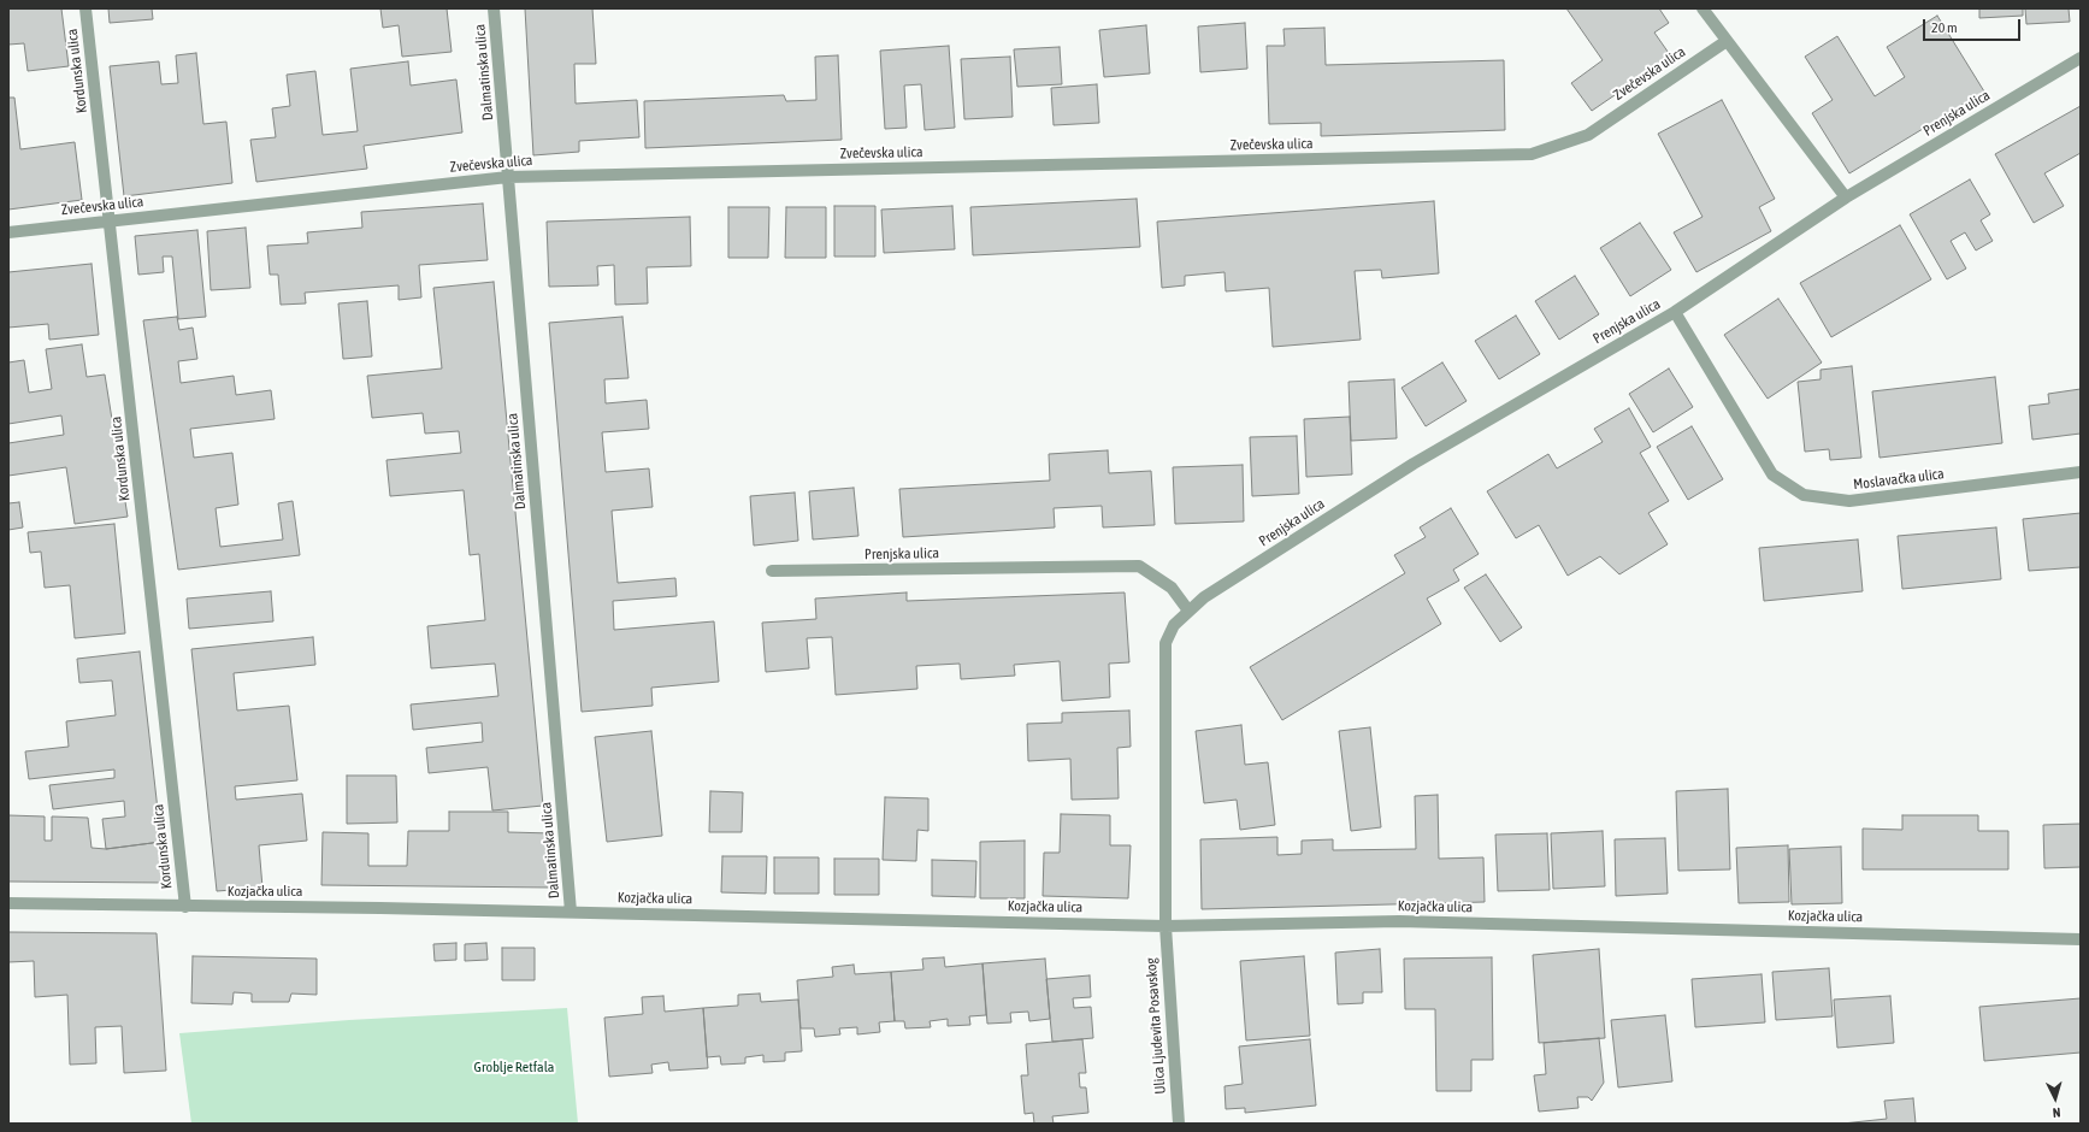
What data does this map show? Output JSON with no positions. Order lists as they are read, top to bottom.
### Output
{
  "streets": {
    "street": [
      "Kordunska ulica",
      "Dalmatinska ulica",
      "Zvečevska ulica",
      "Prenjska ulica",
      "Moslavačka ulica",
      "Kozjačka ulica",
      "Ulica Ljudevita Posavskog"
    ]
  },
  "crossings": [
    ["Kordunska ulica", "Zvečevska ulica"],
    ["Kordunska ulica", "Kozjačka ulica"],
    ["Dalmatinska ulica", "Zvečevska ulica"],
    ["Dalmatinska ulica", "Kozjačka ulica"],
    ["Prenjska ulica", "Moslavačka ulica"],
    ["Prenjska ulica", "Kozjačka ulica"],
    ["Prenjska ulica", "Ulica Ljudevita Posavskog"],
    ["Kozjačka ulica", "Ulica Ljudevita Posavskog"]
  ],
  "parks": ["Groblje Retfala"],
  "scale_bar": "20 m",
  "north": "bottom"
}
